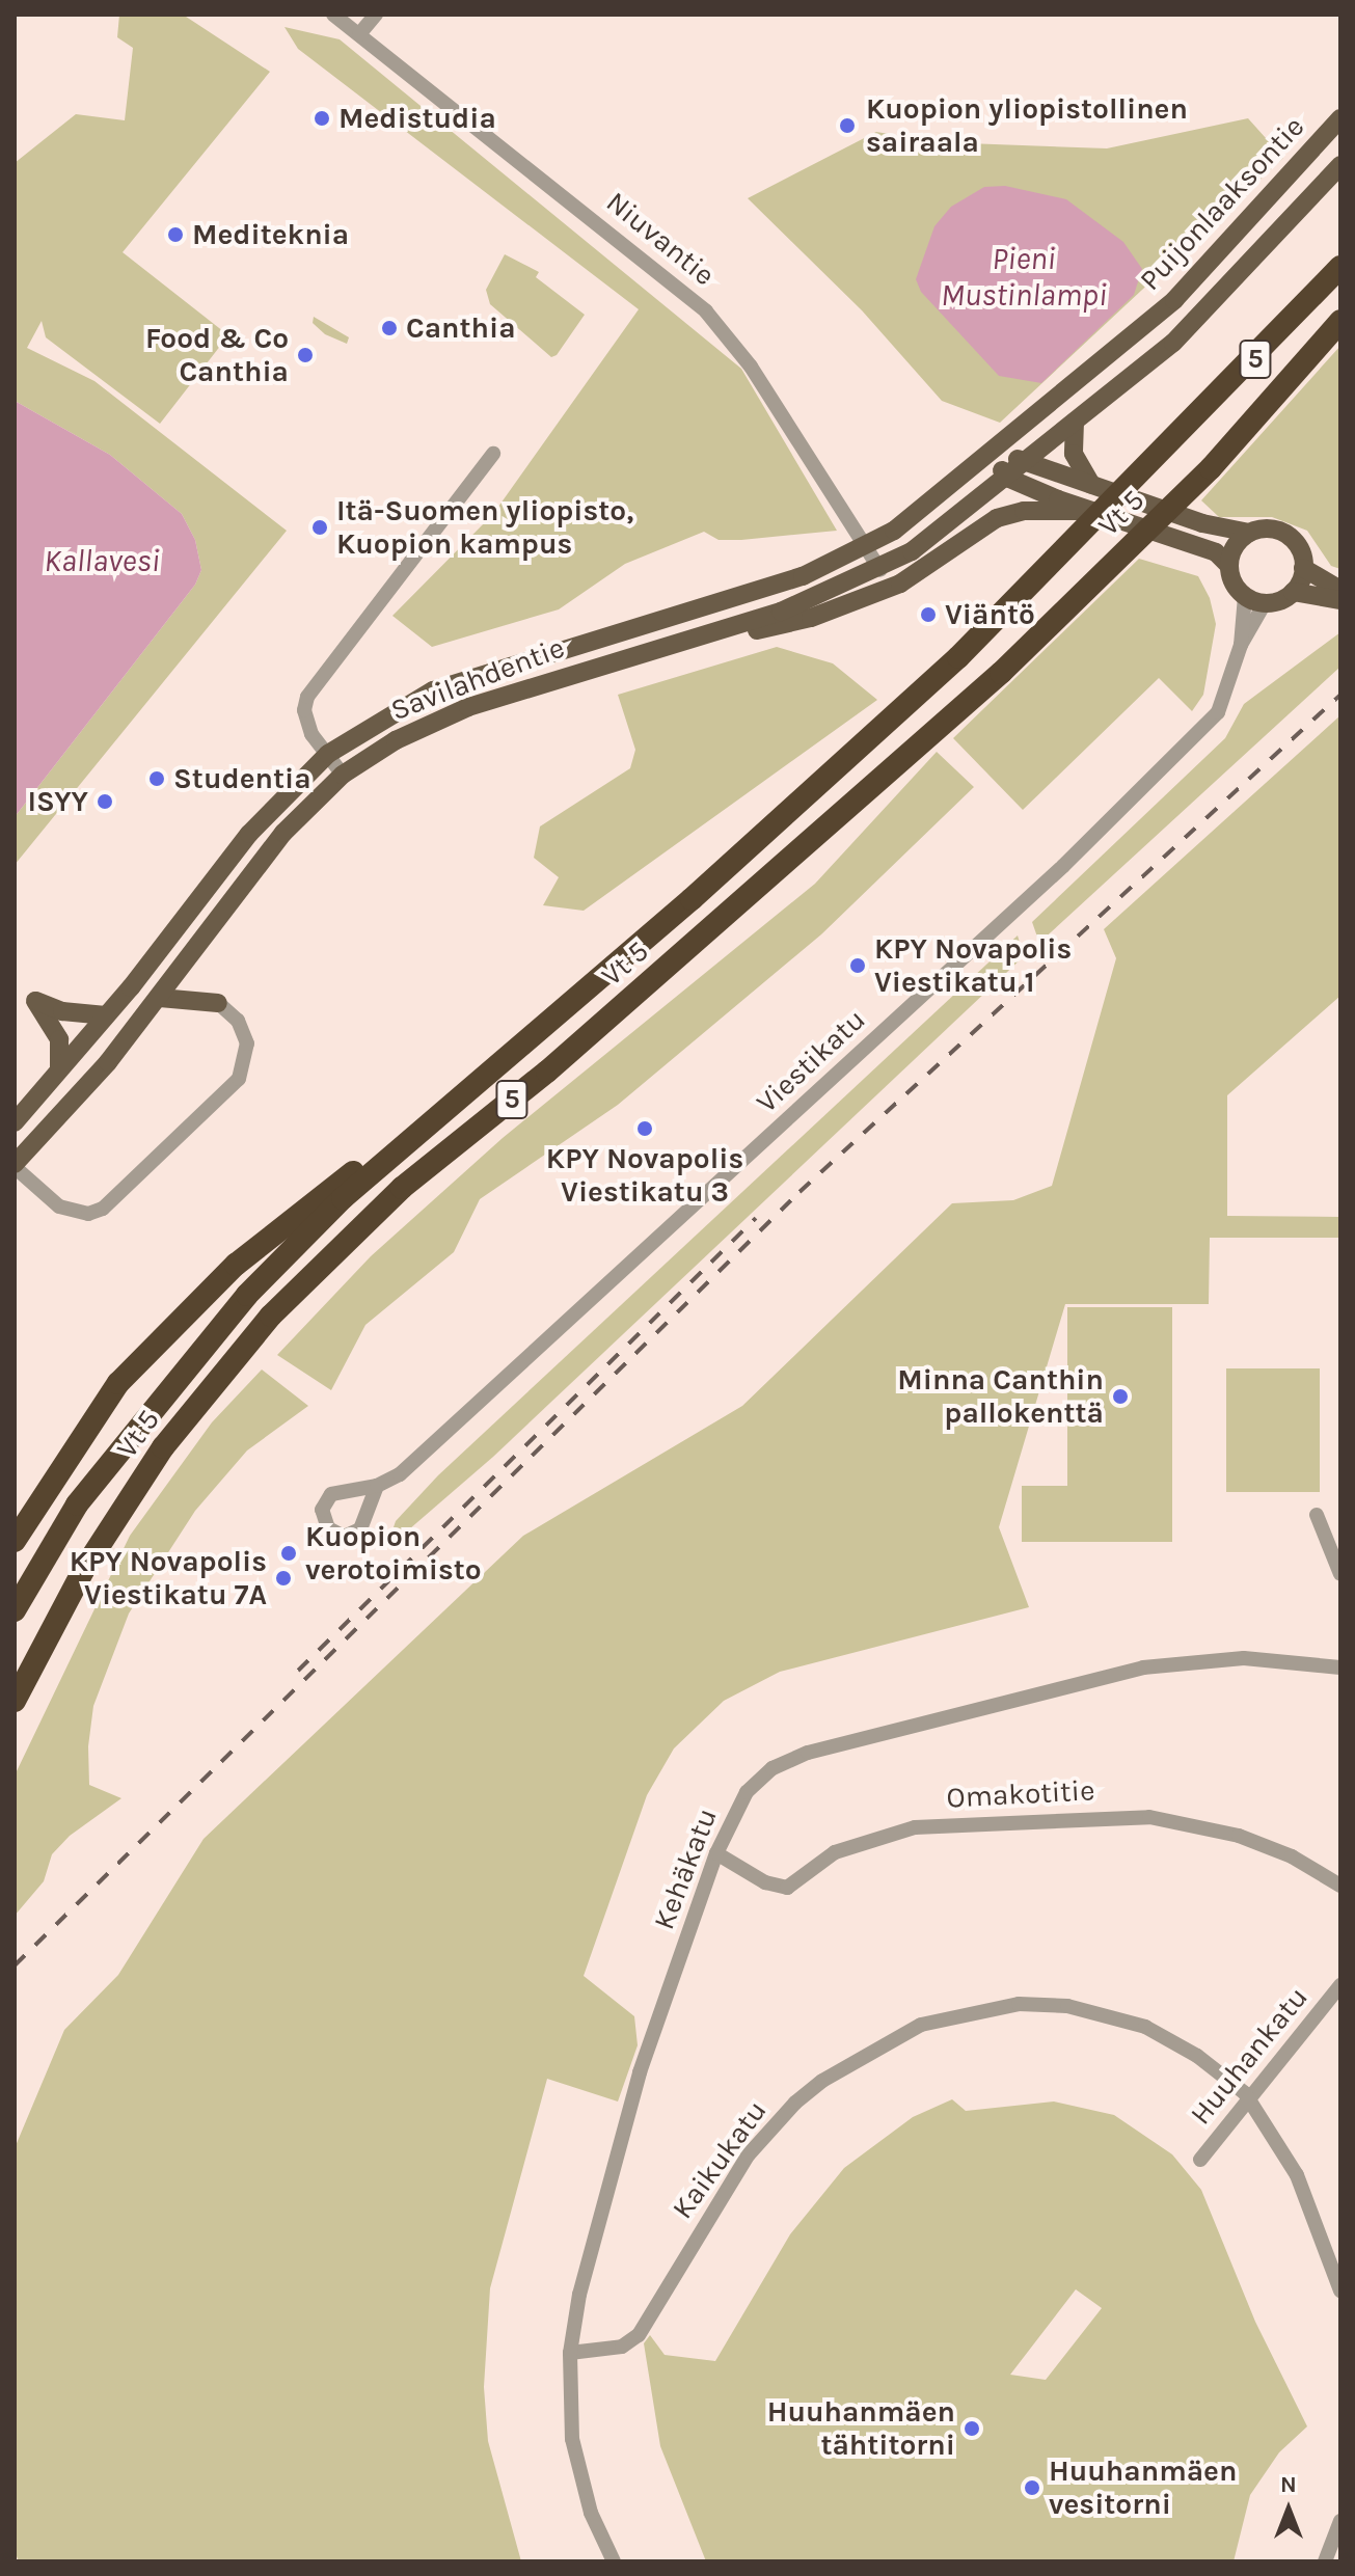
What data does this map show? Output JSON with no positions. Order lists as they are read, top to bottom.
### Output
{
  "streets": {
    "highway": ["5", "Vt 5"],
    "main road": ["Puijonlaaksontie", "Savilahdentie"],
    "street": [
      "Niuvantie",
      "Viestikatu",
      "Omakotitie",
      "Kehäkatu",
      "Huuhankatu",
      "Kaikukatu"
    ]
  },
  "crossings": [
    ["Puijonlaaksontie", "Savilahdentie"],
    ["Niuvantie", "Savilahdentie"],
    ["Omakotitie", "Kehäkatu"],
    ["Kehäkatu", "Kaikukatu"],
    ["Huuhankatu", "Kaikukatu"]
  ],
  "water": ["Pieni Mustinlampi", "Kallavesi"],
  "places": [
    "Medistudia",
    "Kuopion yliopistollinen sairaala",
    "Mediteknia",
    "Canthia",
    "Food & Co Canthia",
    "Itä-Suomen yliopisto, Kuopion kampus",
    "Viäntö",
    "Studentia",
    "ISYY",
    "KPY Novapolis Viestikatu 1",
    "KPY Novapolis Viestikatu 3",
    "Minna Canthin pallokenttä",
    "Kuopion verotoimisto",
    "KPY Novapolis Viestikatu 7A",
    "Huuhanmäen tähtitorni",
    "Huuhanmäen vesitorni"
  ],
  "north": "top"
}
